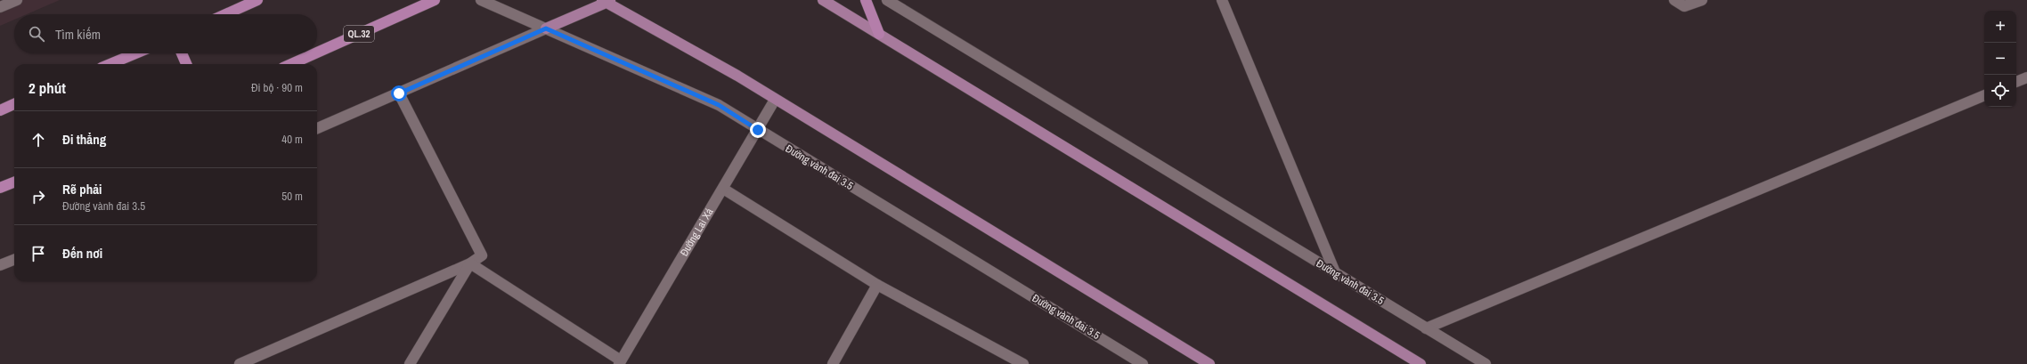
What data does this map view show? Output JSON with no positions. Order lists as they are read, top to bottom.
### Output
{
  "streets": {
    "highway": ["QL.32"],
    "street": ["Đường vành đai 3.5", "Đường Lai Xá"]
  },
  "crossings": [
    ["Đường vành đai 3.5", "Đường Lai Xá"]
  ],
  "page": {
    "map_buttons": ["+", "−"],
    "search": "Tìm kiếm",
    "heading": ["2 phút", "Đi bộ · 90 m"],
    "list": [
      ["Đi thẳng", "40 m"],
      ["Rẽ phải", "Đường vành đai 3.5", "50 m"],
      "Đến nơi"
    ]
  }
}
